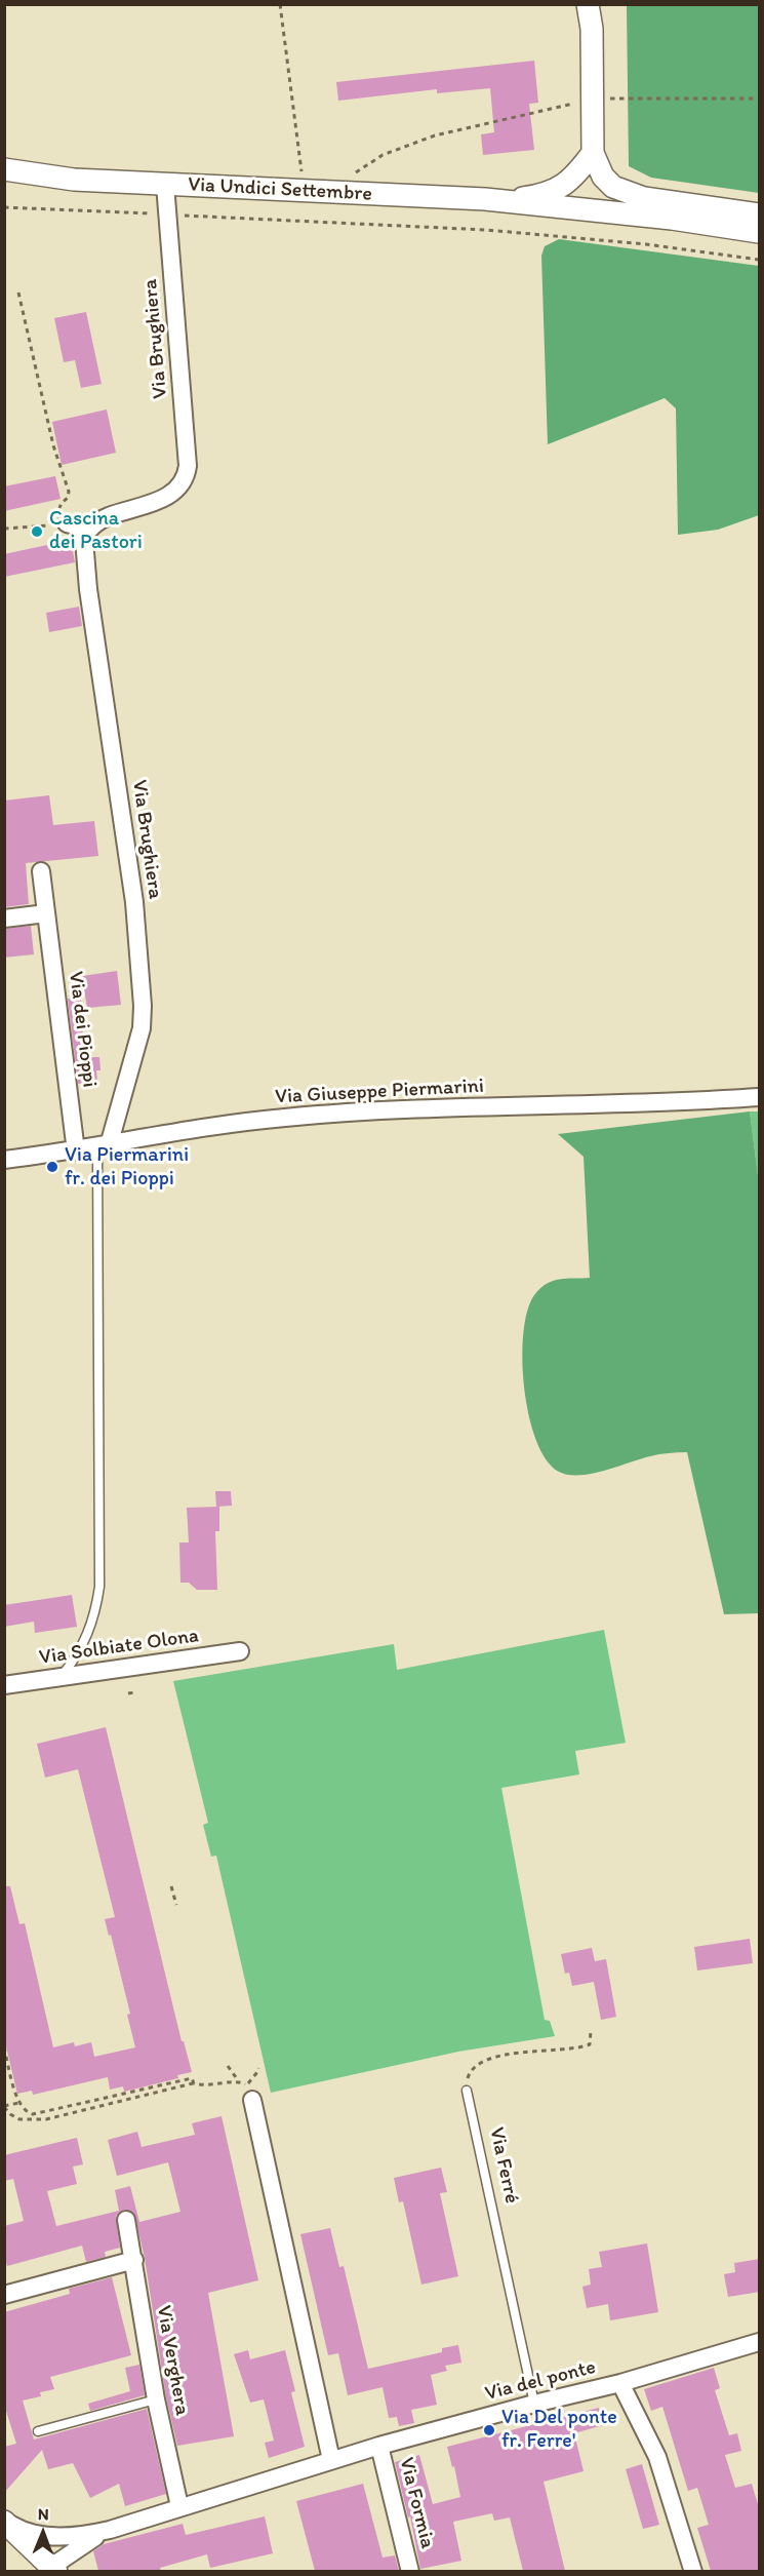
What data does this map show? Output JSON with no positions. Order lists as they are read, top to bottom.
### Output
{
  "streets": {
    "street": [
      "Via Undici Settembre",
      "Via Brughiera",
      "Via dei Pioppi",
      "Via Giuseppe Piermarini",
      "Via Solbiate Olona",
      "Via Verghera",
      "Via del ponte",
      "Via Formia"
    ],
    "lane": ["Via Ferré"]
  },
  "crossings": [
    ["Via Undici Settembre", "Via Brughiera"],
    ["Via Brughiera", "Via Giuseppe Piermarini"],
    ["Via dei Pioppi", "Via Giuseppe Piermarini"],
    ["Via Ferré", "Via del ponte"],
    ["Via Verghera", "Via del ponte"],
    ["Via del ponte", "Via Formia"]
  ],
  "places": ["Cascina dei Pastori", "Via Piermarini fr. dei Pioppi", "Via Del ponte fr. Ferre'"],
  "north": "top"
}
